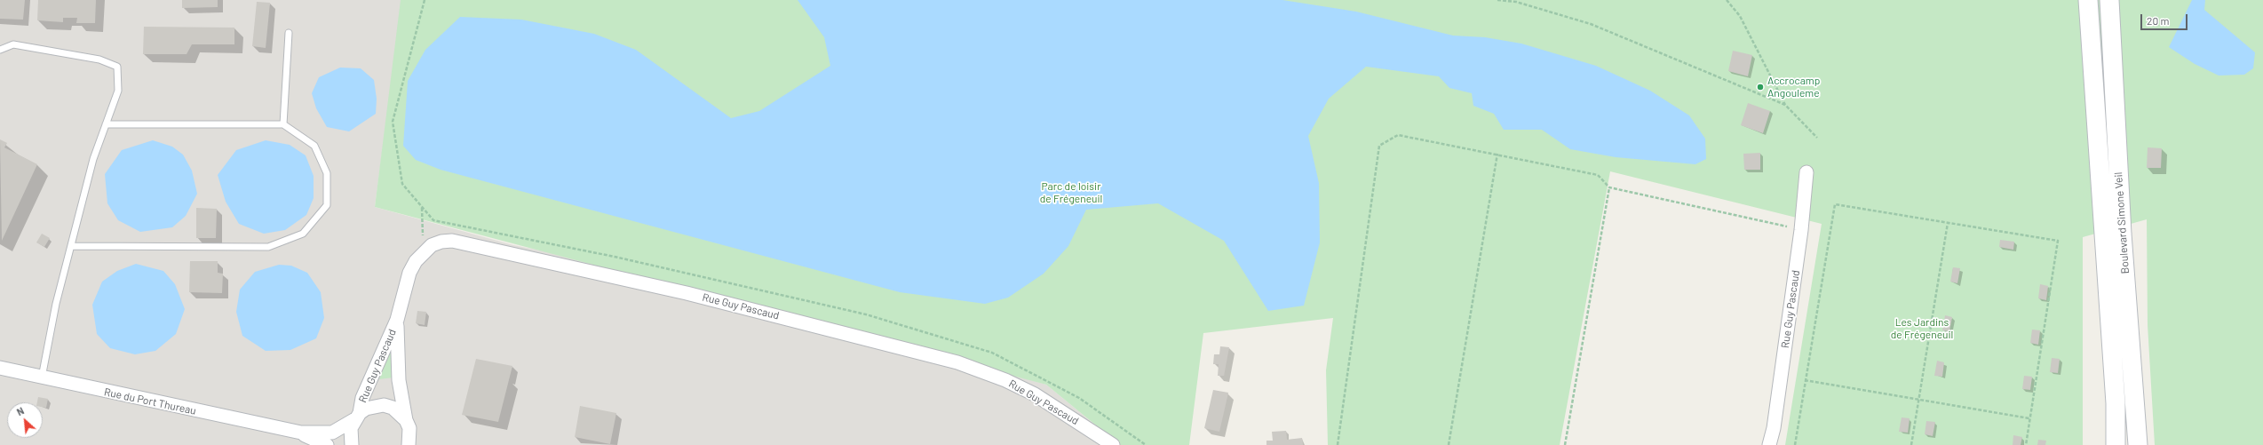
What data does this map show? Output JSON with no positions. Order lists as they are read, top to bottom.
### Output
{
  "streets": {
    "main road": ["Boulevard Simone Veil"],
    "street": ["Rue Guy Pascaud", "Rue du Port Thureau"]
  },
  "crossings": [
    ["Rue Guy Pascaud", "Rue du Port Thureau"]
  ],
  "parks": ["Parc de loisir de Frégeneuil", "Les Jardins de Frégeneuil"],
  "places": ["Accrocamp Angouleme"],
  "scale_bar": "20 m",
  "north": "top left"
}
